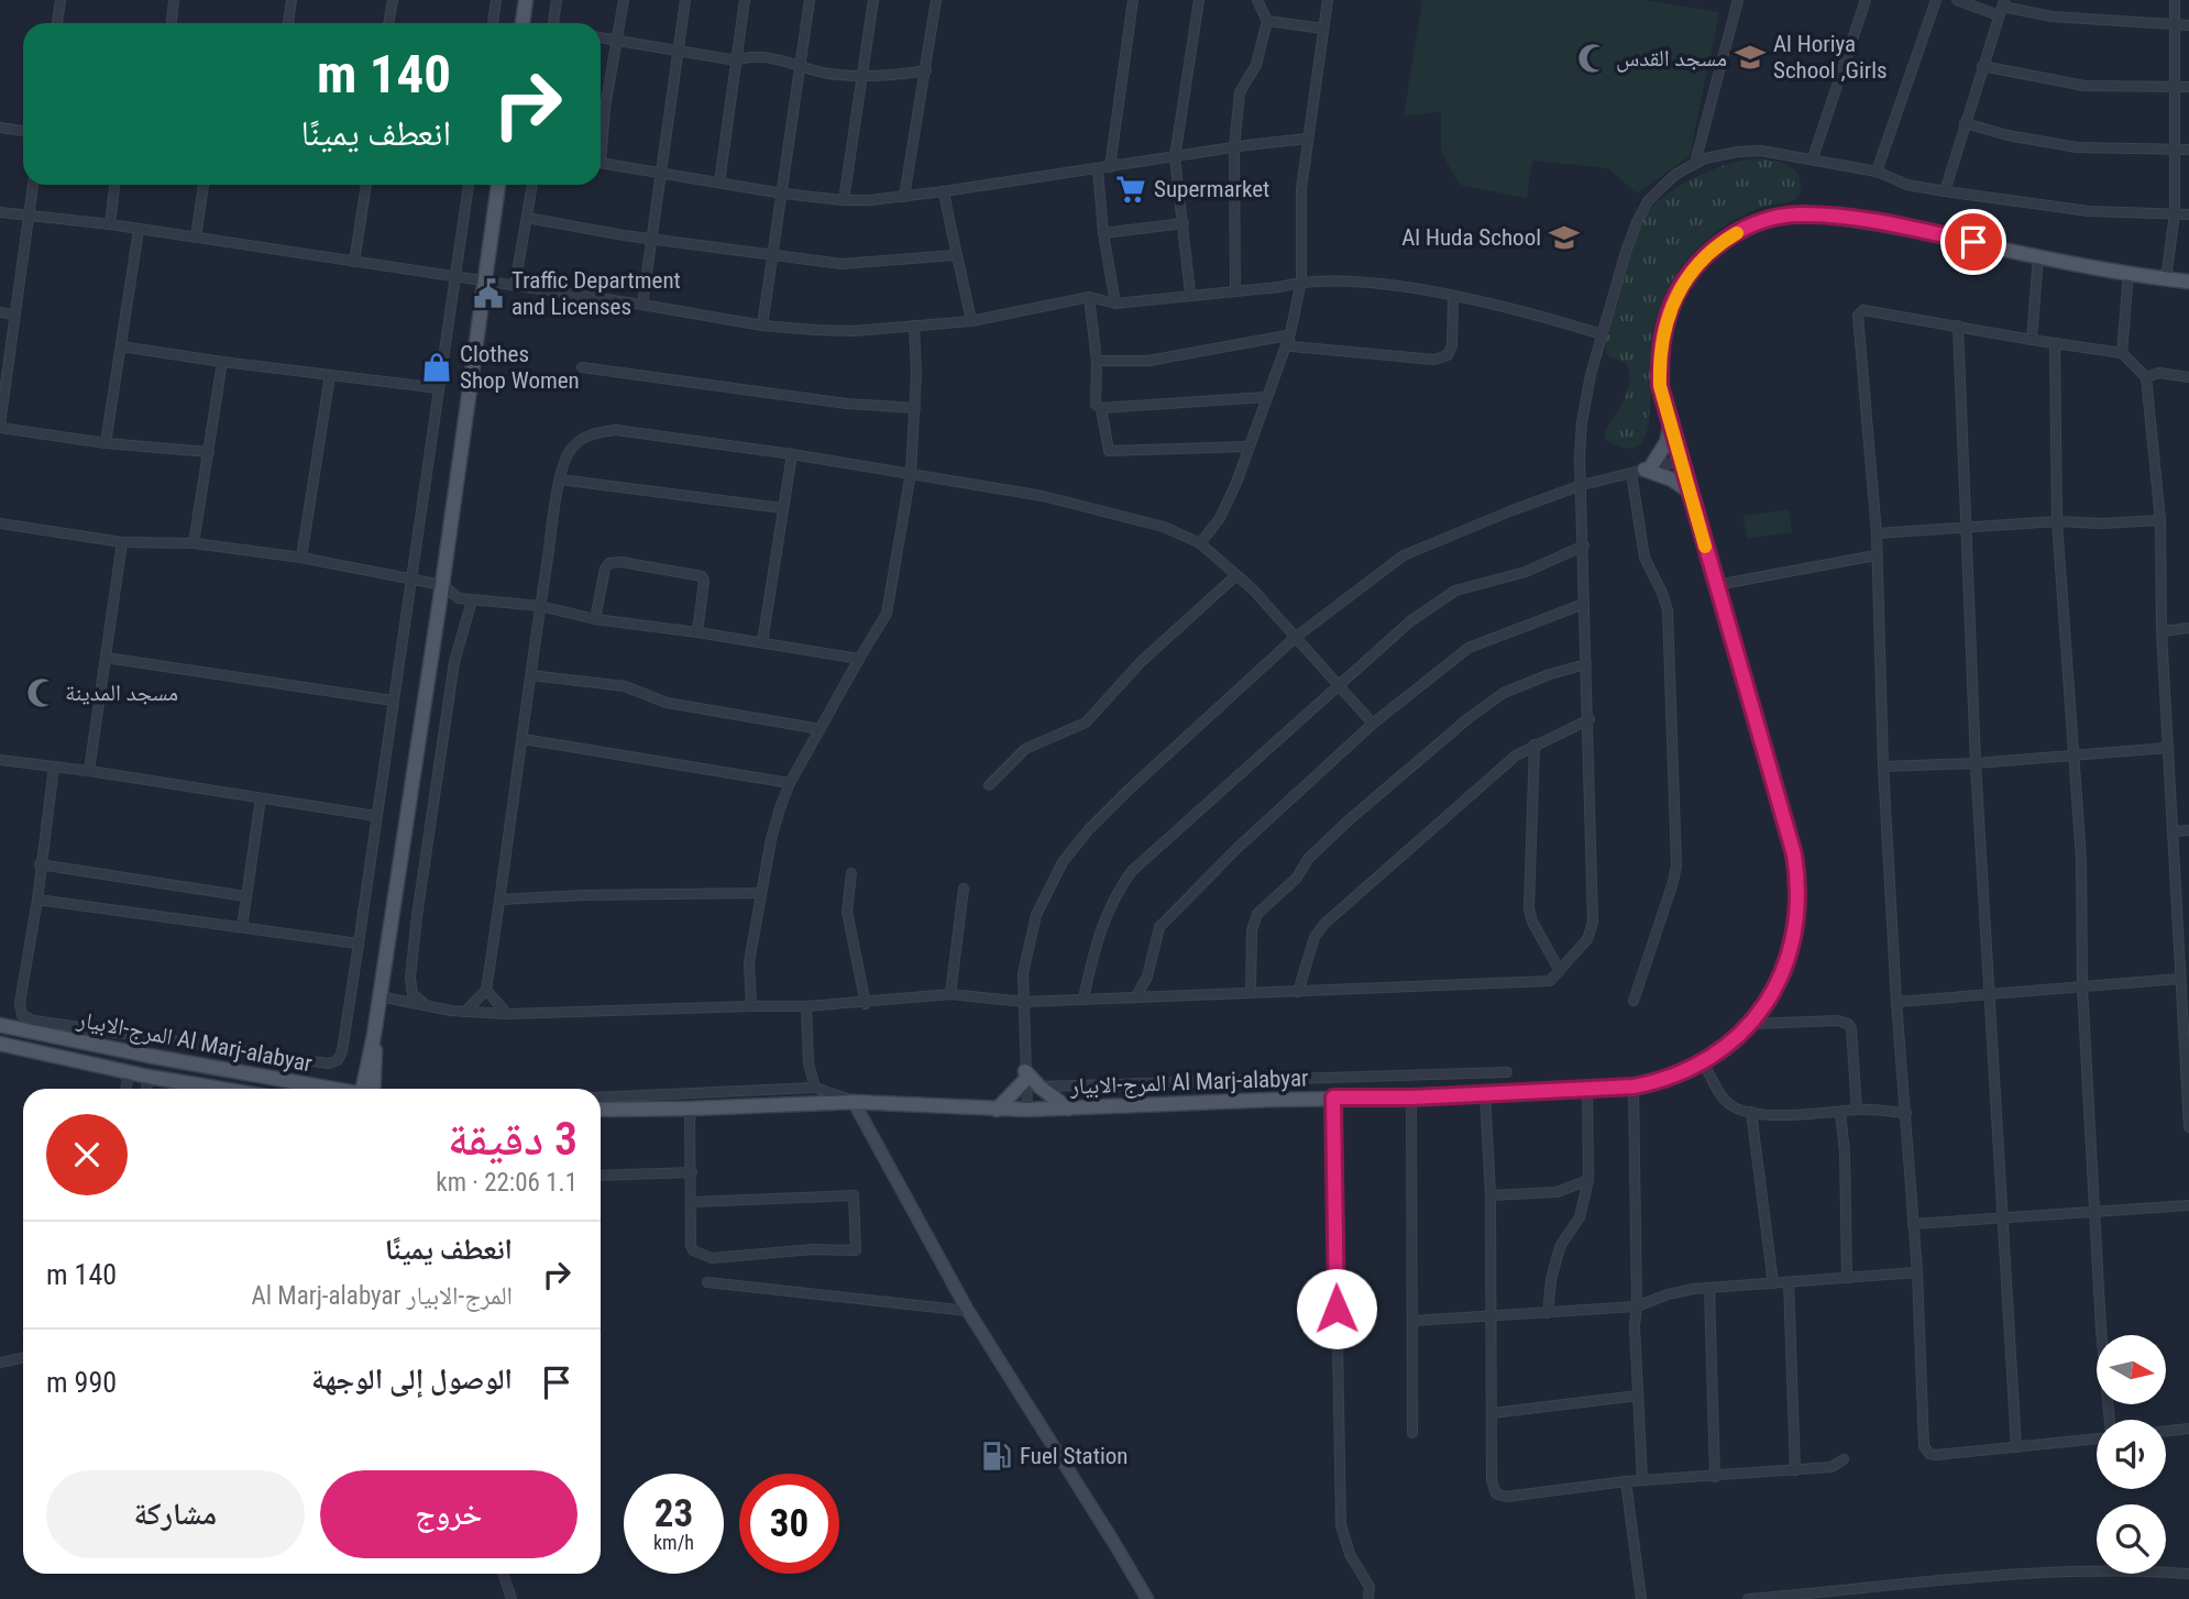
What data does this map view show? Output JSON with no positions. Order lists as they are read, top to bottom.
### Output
{
  "streets": {
    "main road": ["المرج-الابيار Al Marj-alabyar"]
  },
  "places": {
    "school or university": ["Al Horiya School ,Girls", "Al Huda School"],
    "mosque": ["مسجد القدس", "مسجد المدينة"],
    "supermarket": ["Supermarket"],
    "public building": ["Traffic Department and Licenses"],
    "shop": ["Clothes Shop Women"],
    "fuel station": ["Fuel Station"]
  },
  "north": "right",
  "page": {
    "turn": ["140 m", "انعطف يمينًا"],
    "heading": ["3 دقيقة", "1.1 km · 22:06"],
    "list": [
      {
        "name": "انعطف يمينًا",
        "note": "المرج-الابيار Al Marj-alabyar",
        "value": "140 m"
      },
      {
        "name": "الوصول إلى الوجهة",
        "value": "990 m"
      }
    ],
    "buttons": ["خروج", "مشاركة"],
    "speed": "23 km/h",
    "limit": "30"
  }
}
